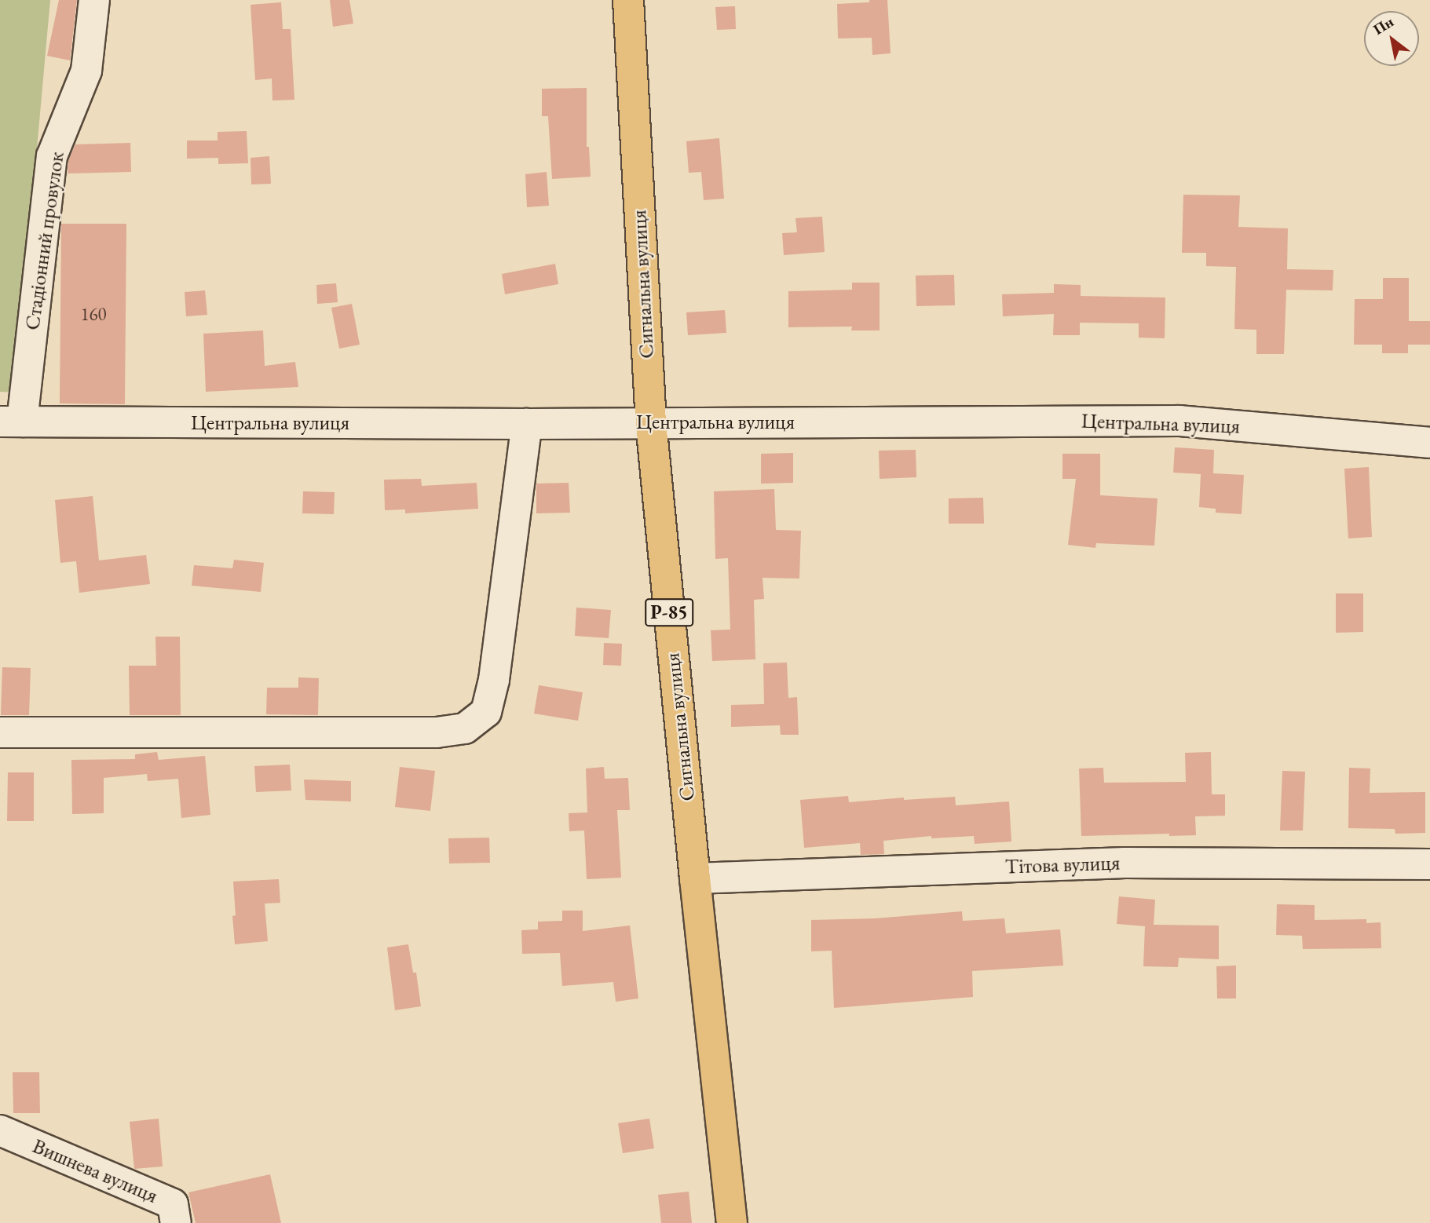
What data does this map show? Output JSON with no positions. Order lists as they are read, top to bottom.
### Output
{
  "streets": {
    "main road": ["Сигнальна вулиця", "Р-85"],
    "street": [
      "Стадіонний провулок",
      "Центральна вулиця",
      "Тітова вулиця",
      "Вишнева вулиця"
    ]
  },
  "crossings": [
    ["Стадіонний провулок", "Центральна вулиця"],
    ["Сигнальна вулиця", "Центральна вулиця"],
    ["Сигнальна вулиця", "Тітова вулиця"]
  ],
  "house_numbers": ["160"],
  "north": "top left"
}
